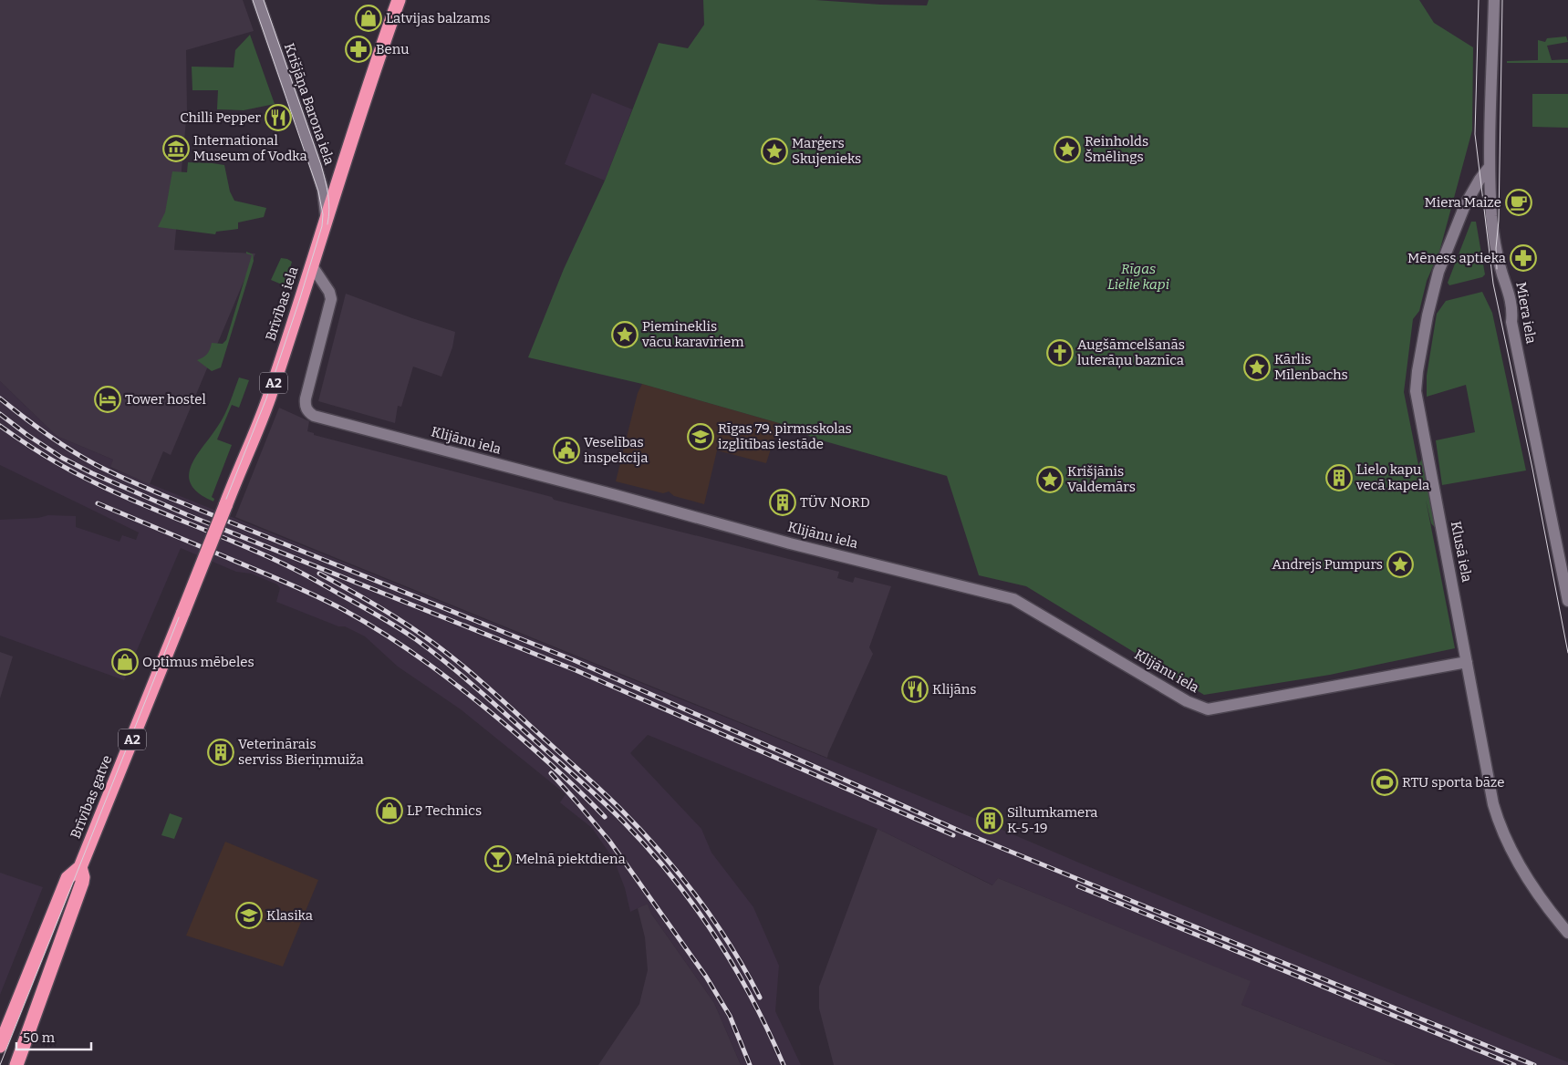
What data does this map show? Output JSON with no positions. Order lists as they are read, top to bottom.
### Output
{
  "streets": {
    "highway": ["Brīvības iela", "A2", "Brīvības gatve"],
    "street": [
      "Krišjāņa Barona iela",
      "Miera iela",
      "Klijānu iela",
      "Klusā iela"
    ]
  },
  "crossings": [
    ["Krišjāņa Barona iela", "Brīvības iela"],
    ["Brīvības iela", "Klijānu iela"],
    ["Brīvības iela", "Brīvības gatve"],
    ["Miera iela", "Klusā iela"],
    ["Klijānu iela", "Klusā iela"]
  ],
  "parks": ["Rīgas Lielie kapi"],
  "places": {
    "shop": ["Latvijas balzams", "Optimus mēbeles", "LP Technics"],
    "pharmacy": ["Benu", "Mēness aptieka"],
    "restaurant": ["Chilli Pepper", "Klijāns"],
    "museum": ["International Museum of Vodka"],
    "place": [
      "Reinholds Šmēlings",
      "Marģers Skujenieks",
      "Piemineklis vācu karavīriem",
      "Kārlis Mīlenbachs",
      "Krišjānis Valdemārs",
      "Andrejs Pumpurs"
    ],
    "cafe": ["Miera Maize"],
    "church": ["Augšāmcelšanās luterāņu baznīca"],
    "hotel": ["Tower hostel"],
    "school or university": ["Rīgas 79. pirmsskolas izglītības iestāde", "Klasika"],
    "public building": ["Veselības inspekcija"],
    "building": [
      "Lielo kapu vecā kapela",
      "TÜV NORD",
      "Veterinārais serviss Bieriņmuiža",
      "Siltumkamera K-5-19"
    ],
    "sports": ["RTU sporta bāze"],
    "bar": ["Melnā piektdiena"]
  },
  "scale_bar": "50 m"
}
